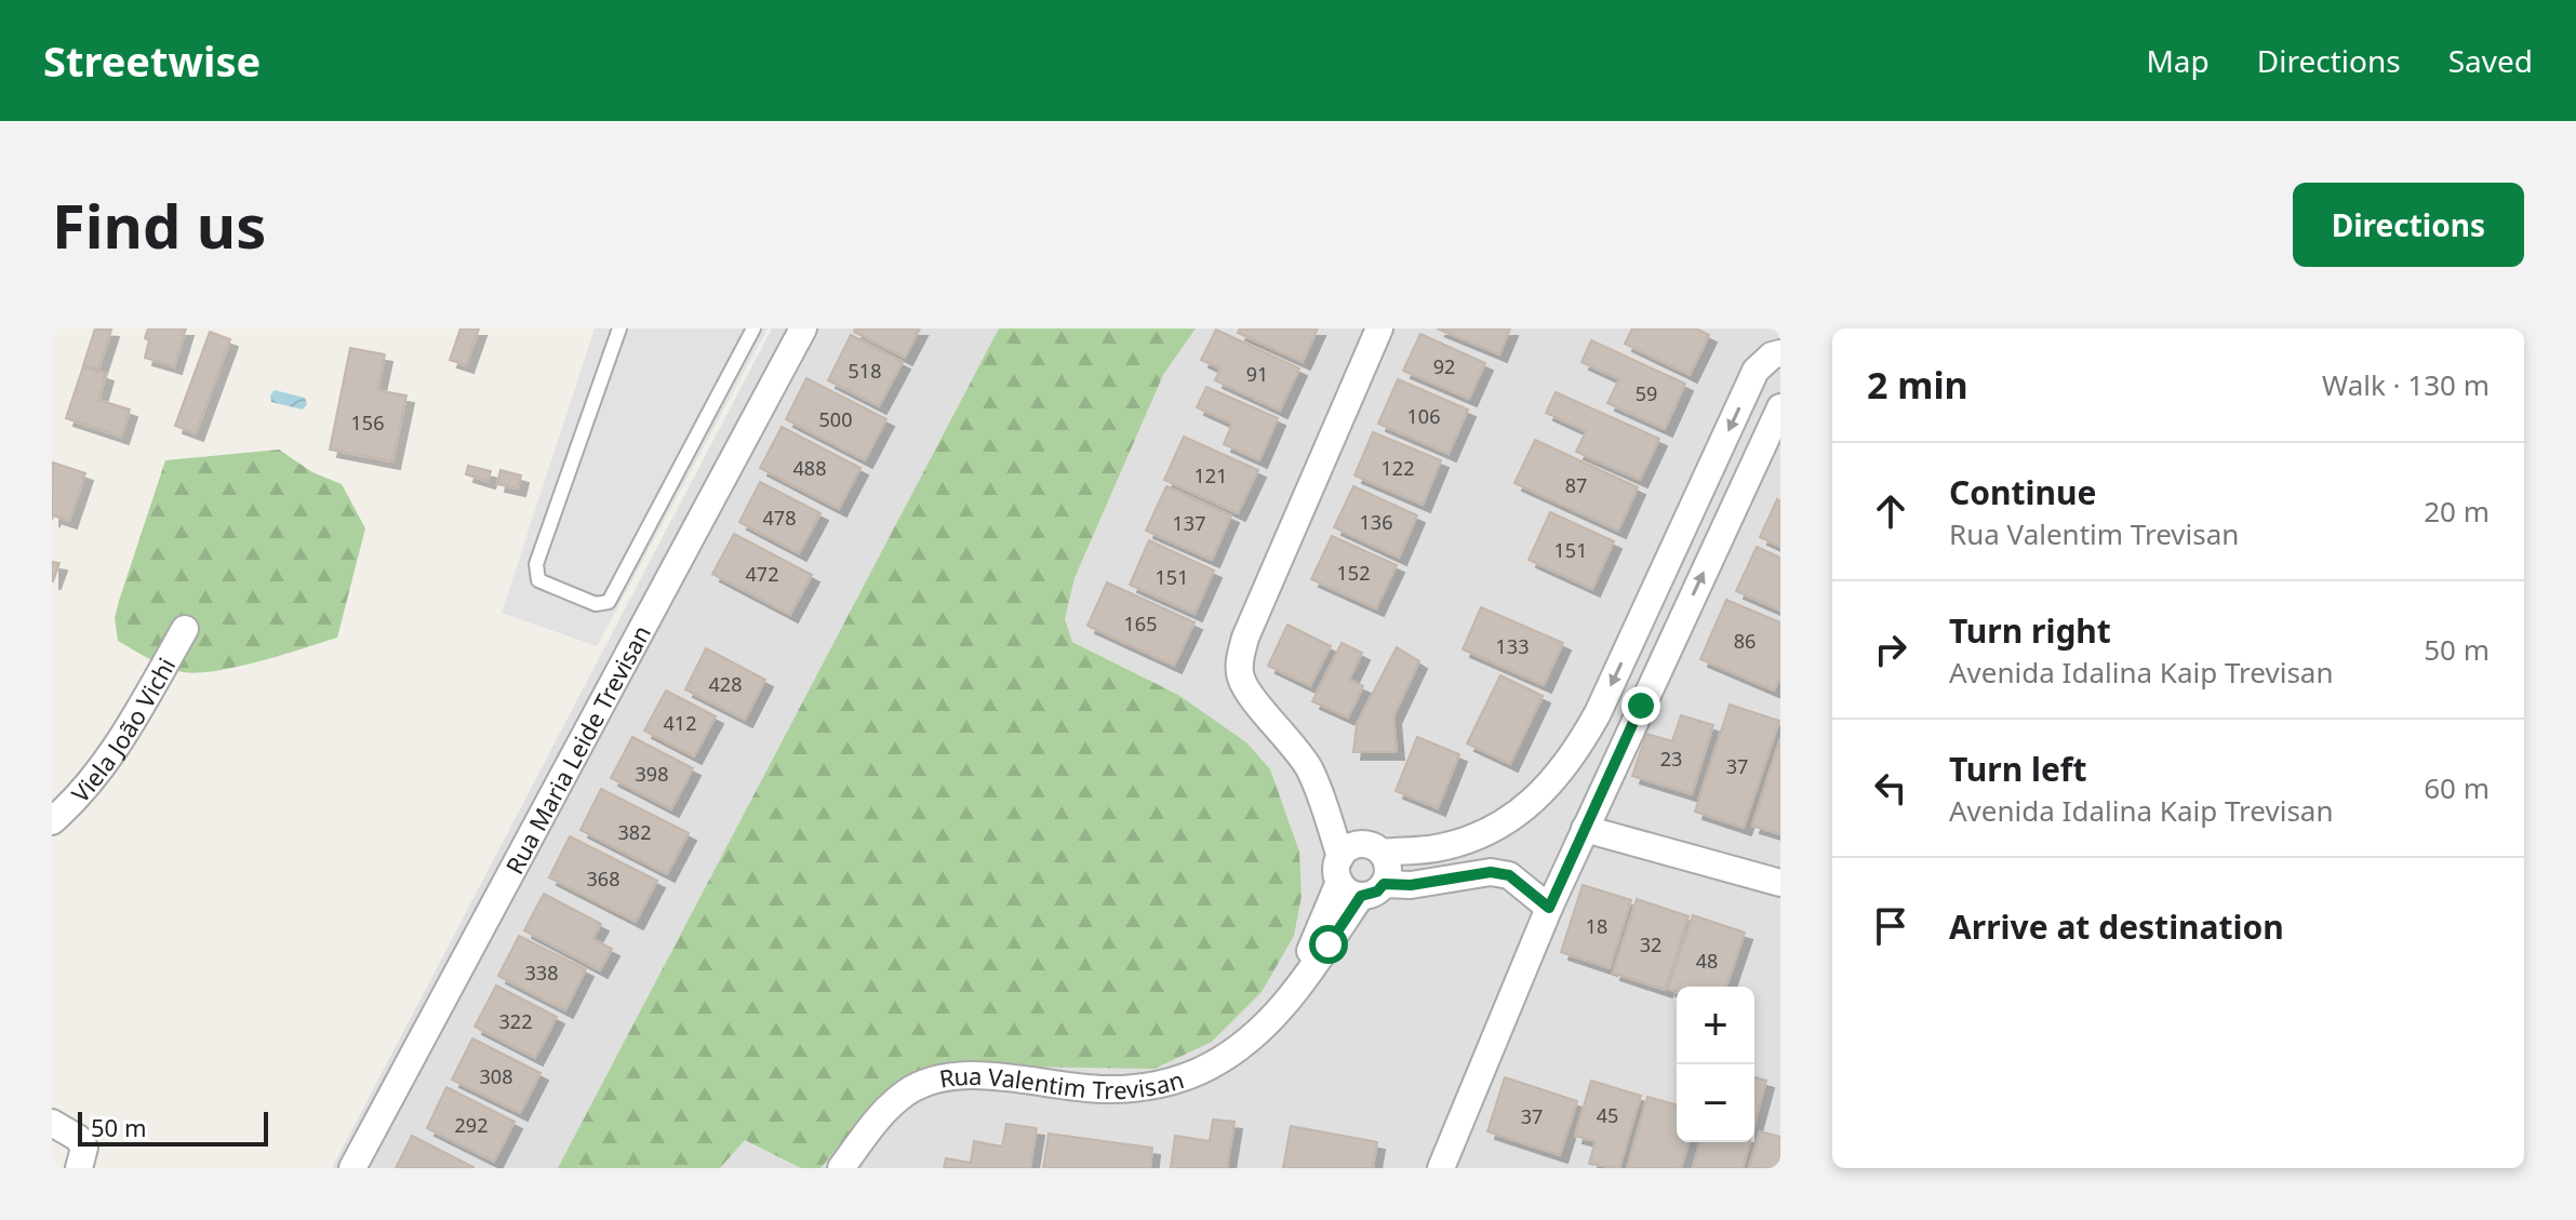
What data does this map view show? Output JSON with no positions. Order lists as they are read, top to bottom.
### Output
{
  "streets": {
    "street": ["Viela João Vichi", "Rua Maria Leide Trevisan", "Rua Valentim Trevisan"]
  },
  "house_numbers": [
    "92",
    "518",
    "91",
    "59",
    "106",
    "500",
    "156",
    "488",
    "122",
    "121",
    "87",
    "478",
    "136",
    "137",
    "151",
    "152",
    "472",
    "151",
    "165",
    "86",
    "133",
    "428",
    "412",
    "23",
    "37",
    "398",
    "382",
    "368",
    "18",
    "32",
    "48",
    "338",
    "322",
    "308",
    "45",
    "37",
    "292"
  ],
  "scale_bar": "50 m",
  "page": {
    "header": "Streetwise",
    "nav": ["Map", "Directions", "Saved"],
    "buttons": "Directions",
    "title": "Find us",
    "heading": ["2 min", "Walk · 130 m"],
    "list": [
      ["Continue", "Rua Valentim Trevisan", "20 m"],
      ["Turn right", "Avenida Idalina Kaip Trevisan", "50 m"],
      ["Turn left", "Avenida Idalina Kaip Trevisan", "60 m"],
      "Arrive at destination"
    ],
    "map_buttons": ["+", "−"],
    "scale": "50 m"
  }
}
